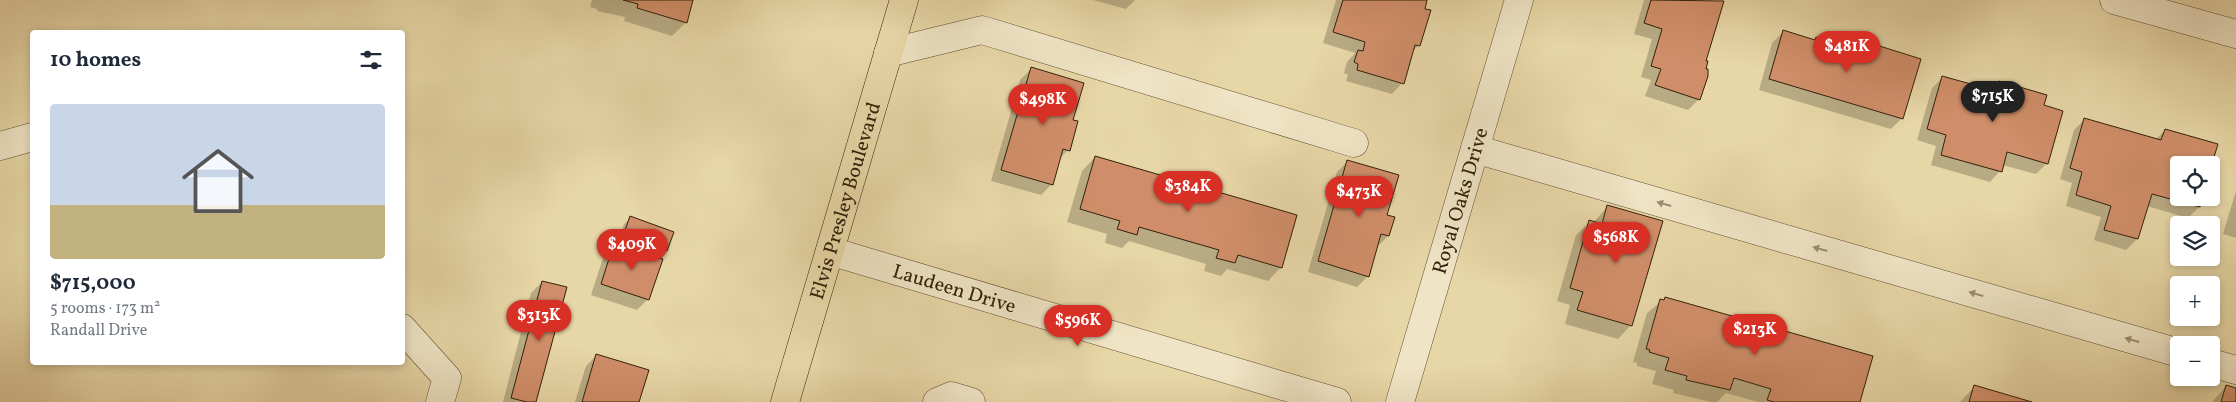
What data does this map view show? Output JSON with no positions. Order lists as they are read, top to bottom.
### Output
{
  "streets": {
    "main road": ["Elvis Presley Boulevard"],
    "street": ["Royal Oaks Drive", "Laudeen Drive"]
  },
  "crossings": [
    ["Elvis Presley Boulevard", "Laudeen Drive"]
  ],
  "page": {
    "heading": "10 homes",
    "price": [
      "$481K",
      "$715K",
      "$498K",
      "$384K",
      "$473K",
      "$568K",
      "$409K",
      "$313K",
      "$596K",
      "$213K"
    ],
    "list": [
      {
        "name": "$715,000",
        "note": "5 rooms · 173 m² · Randall Drive"
      }
    ],
    "map_buttons": ["+", "−"]
  }
}
